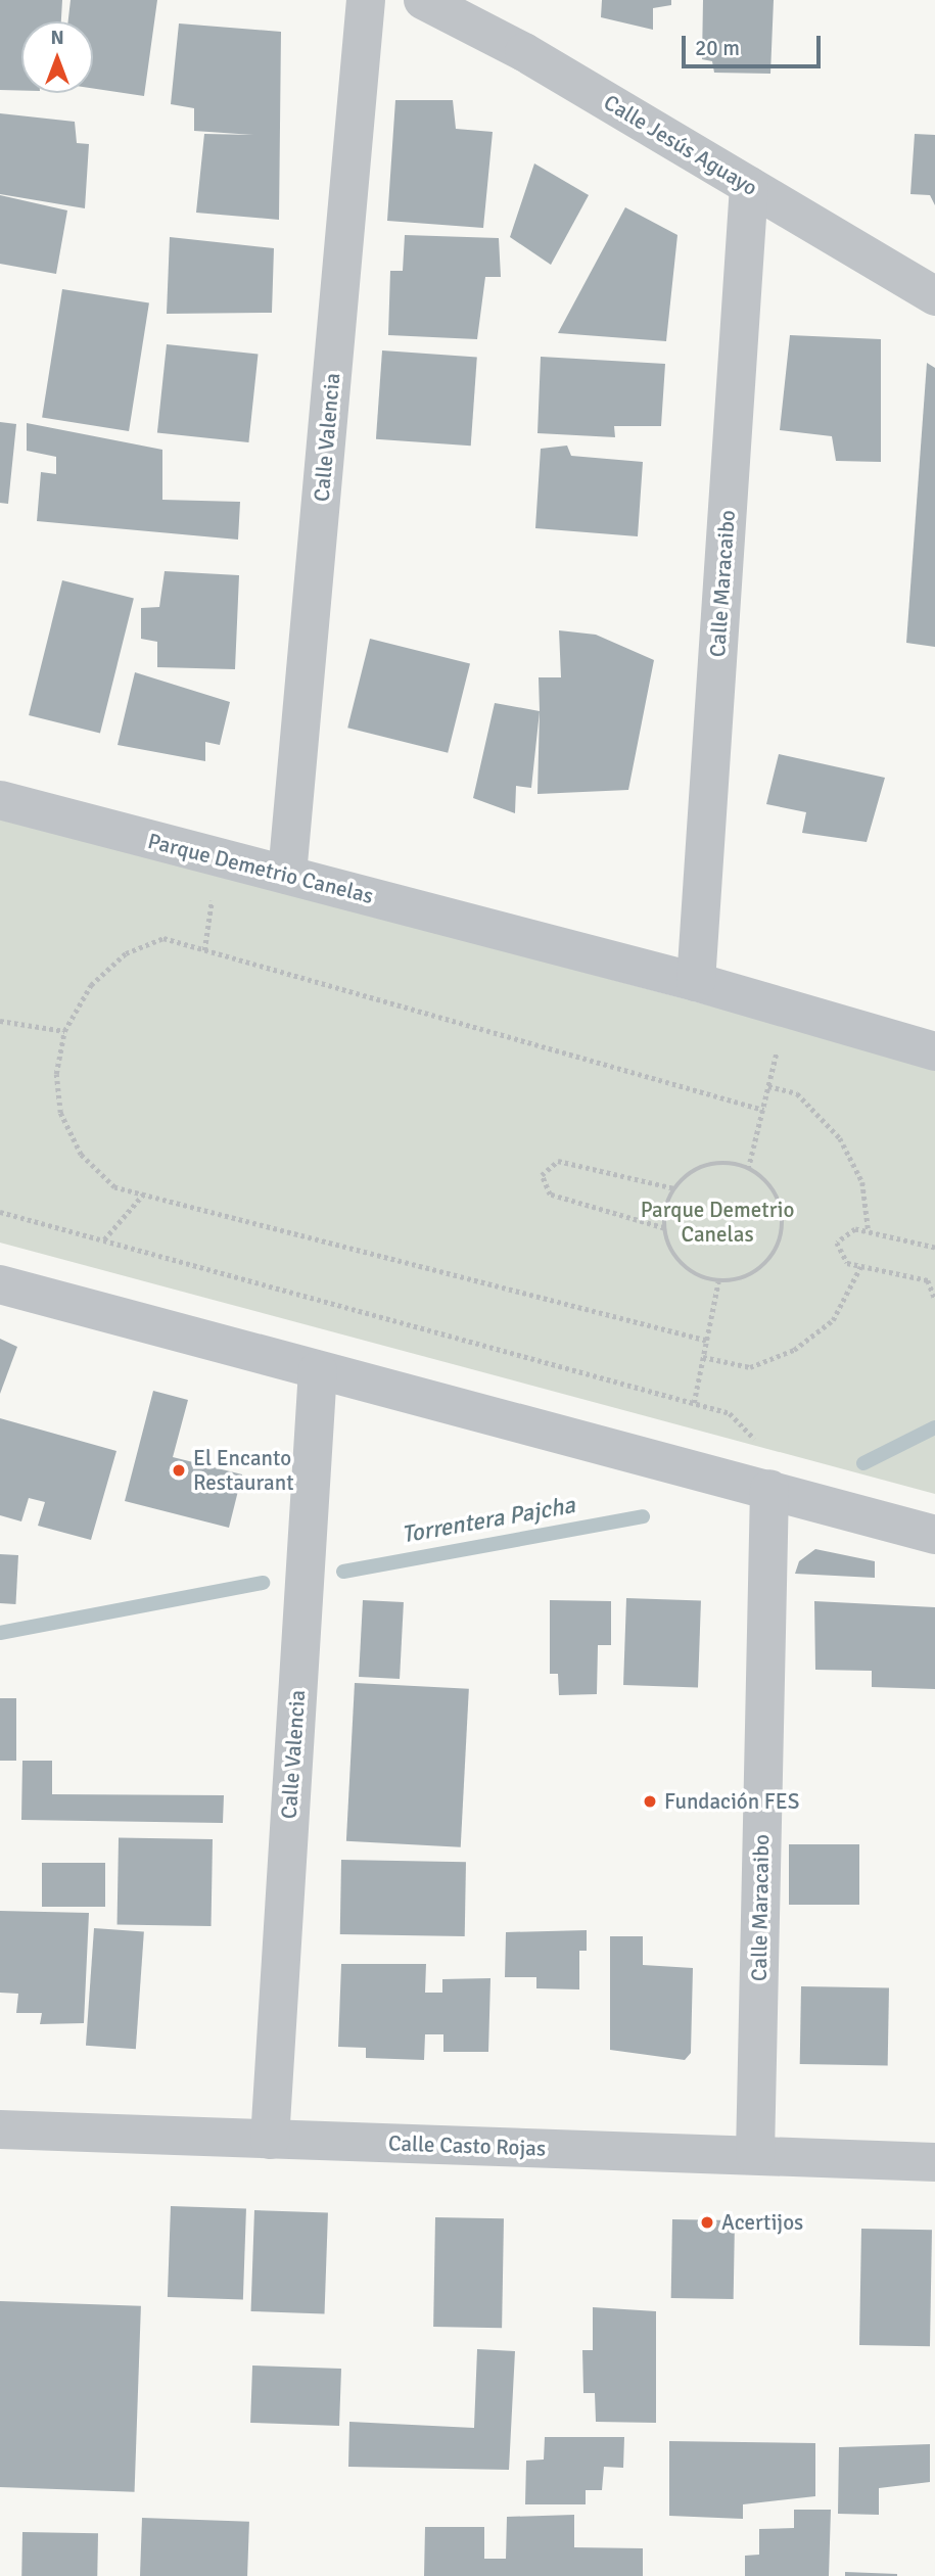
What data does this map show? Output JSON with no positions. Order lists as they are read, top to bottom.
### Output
{
  "streets": {
    "street": [
      "Calle Jesús Aguayo",
      "Calle Valencia",
      "Calle Maracaibo",
      "Parque Demetrio Canelas",
      "Calle Casto Rojas"
    ]
  },
  "crossings": [
    ["Calle Jesús Aguayo", "Calle Maracaibo"],
    ["Calle Valencia", "Parque Demetrio Canelas"],
    ["Calle Valencia", "Calle Casto Rojas"],
    ["Calle Maracaibo", "Parque Demetrio Canelas"],
    ["Calle Maracaibo", "Calle Casto Rojas"]
  ],
  "water": ["Torrentera Pajcha"],
  "parks": ["Parque Demetrio Canelas"],
  "places": ["El Encanto Restaurant", "Fundación FES", "Acertijos"],
  "scale_bar": "20 m",
  "north": "top"
}
